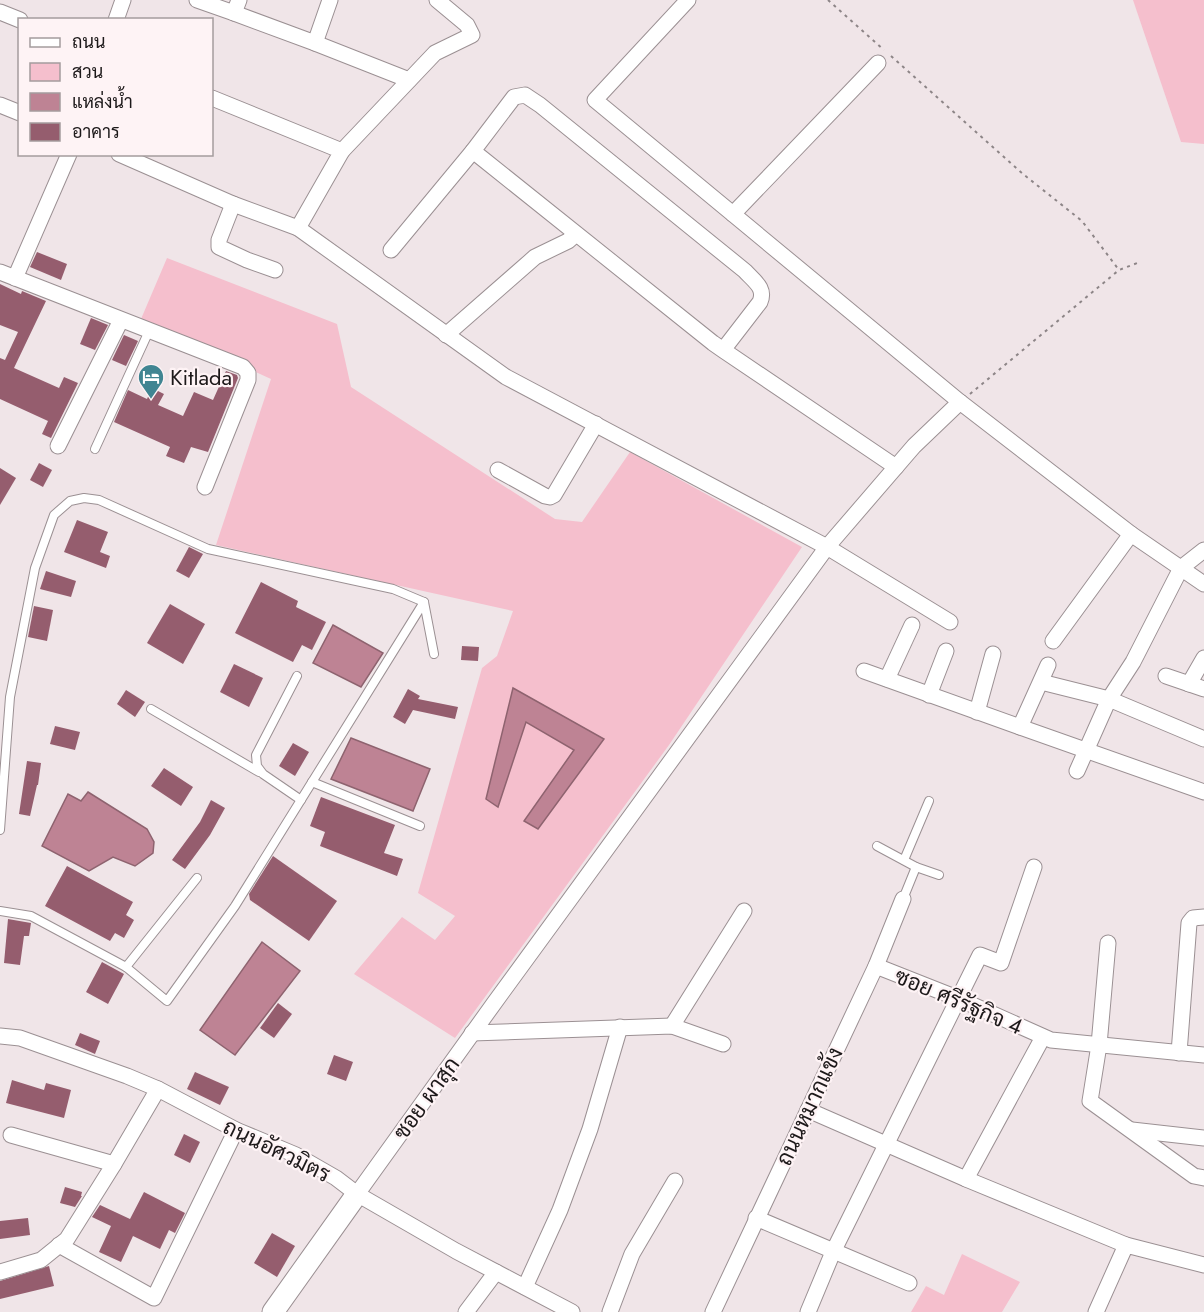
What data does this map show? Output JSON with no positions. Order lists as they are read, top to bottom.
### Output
{
  "streets": {
    "street": [
      "ซอย ศรีรัฐกิจ 4",
      "ซอย ผาสุก",
      "ถนนหมากแข้ง",
      "ถนนอัศวมิตร"
    ]
  },
  "crossings": [
    ["ซอย ศรีรัฐกิจ 4", "ถนนหมากแข้ง"],
    ["ซอย ผาสุก", "ถนนอัศวมิตร"]
  ],
  "places": {
    "hotel": ["Kitlada"]
  },
  "legend": [
    "ถนน",
    "สวน",
    "แหล่งน้ำ",
    "อาคาร"
  ]
}
